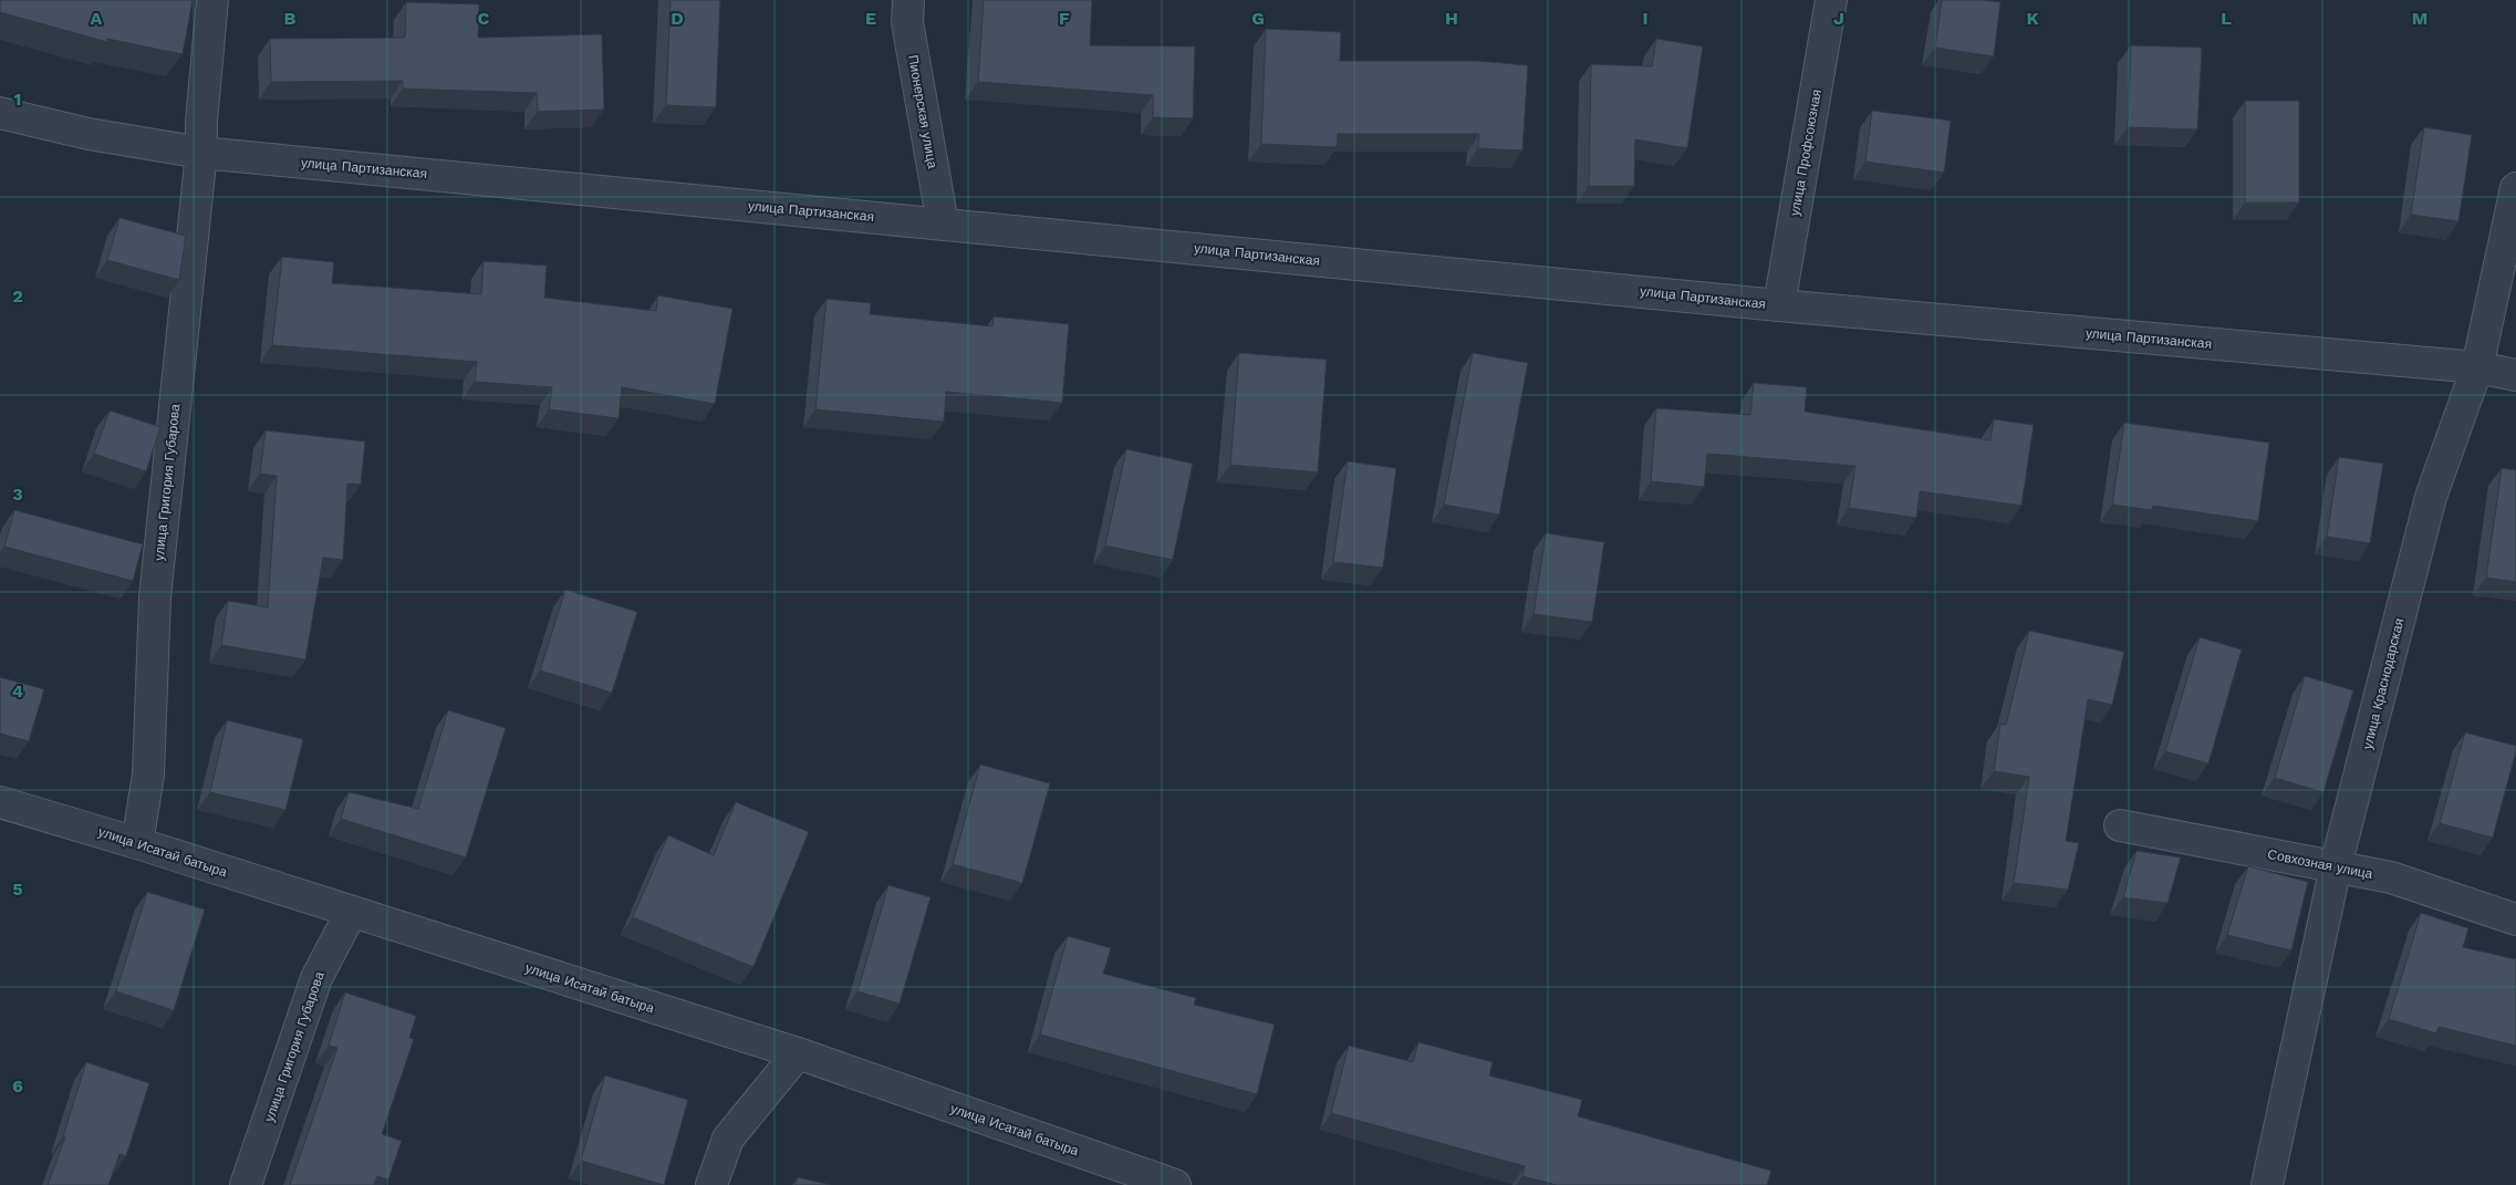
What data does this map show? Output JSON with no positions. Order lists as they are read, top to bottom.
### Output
{
  "streets": {
    "street": [
      "Пионерская улица",
      "улица Профсоюзная",
      "улица Партизанская",
      "улица Григория Губарова",
      "улица Краснодарская",
      "улица Исатай батыра",
      "Совхозная улица"
    ]
  },
  "crossings": [
    ["Пионерская улица", "улица Партизанская"],
    ["улица Профсоюзная", "улица Партизанская"],
    ["улица Партизанская", "улица Григория Губарова"],
    ["улица Партизанская", "улица Краснодарская"],
    ["улица Григория Губарова", "улица Исатай батыра"],
    ["улица Краснодарская", "Совхозная улица"]
  ],
  "grid": {
    "columns": [
      "A",
      "B",
      "C",
      "D",
      "E",
      "F",
      "G",
      "H",
      "I",
      "J",
      "K",
      "L",
      "M"
    ],
    "rows": [
      "1",
      "2",
      "3",
      "4",
      "5",
      "6"
    ]
  }
}
